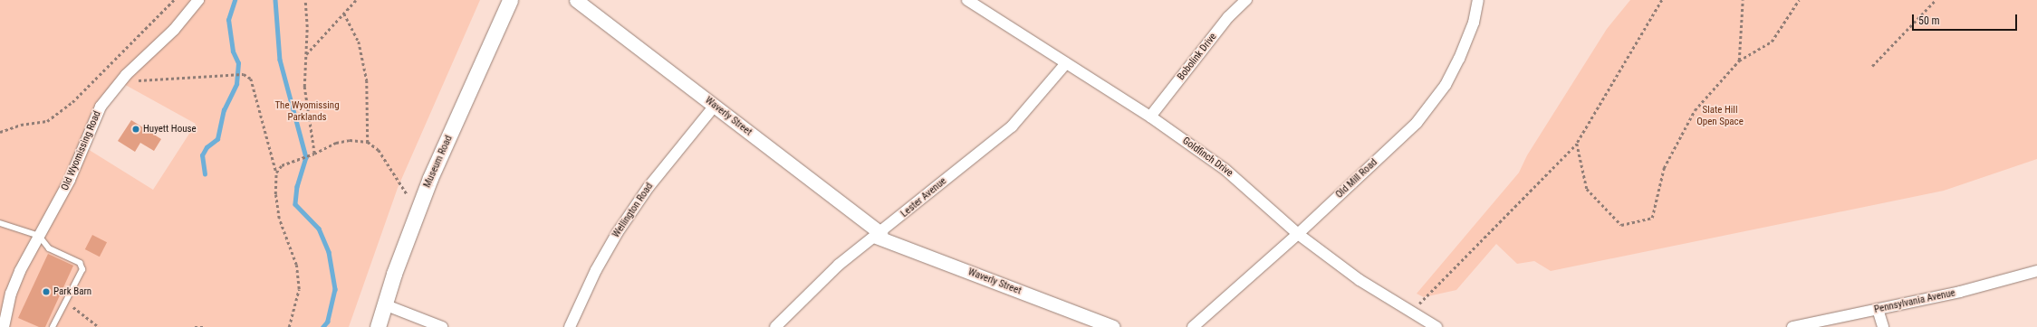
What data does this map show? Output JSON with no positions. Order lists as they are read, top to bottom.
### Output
{
  "streets": {
    "main road": ["Museum Road"],
    "street": [
      "Bobolink Drive",
      "Waverly Street",
      "Old Wyomissing Road",
      "Goldfinch Drive",
      "Old Mill Road",
      "Lester Avenue",
      "Wellington Road",
      "Pennsylvania Avenue"
    ]
  },
  "crossings": [
    ["Bobolink Drive", "Goldfinch Drive"],
    ["Waverly Street", "Lester Avenue"],
    ["Waverly Street", "Wellington Road"],
    ["Goldfinch Drive", "Old Mill Road"],
    ["Goldfinch Drive", "Lester Avenue"]
  ],
  "parks": ["The Wyomissing Parklands", "Slate Hill Open Space"],
  "places": ["Huyett House", "Park Barn"],
  "scale_bar": "50 m"
}
